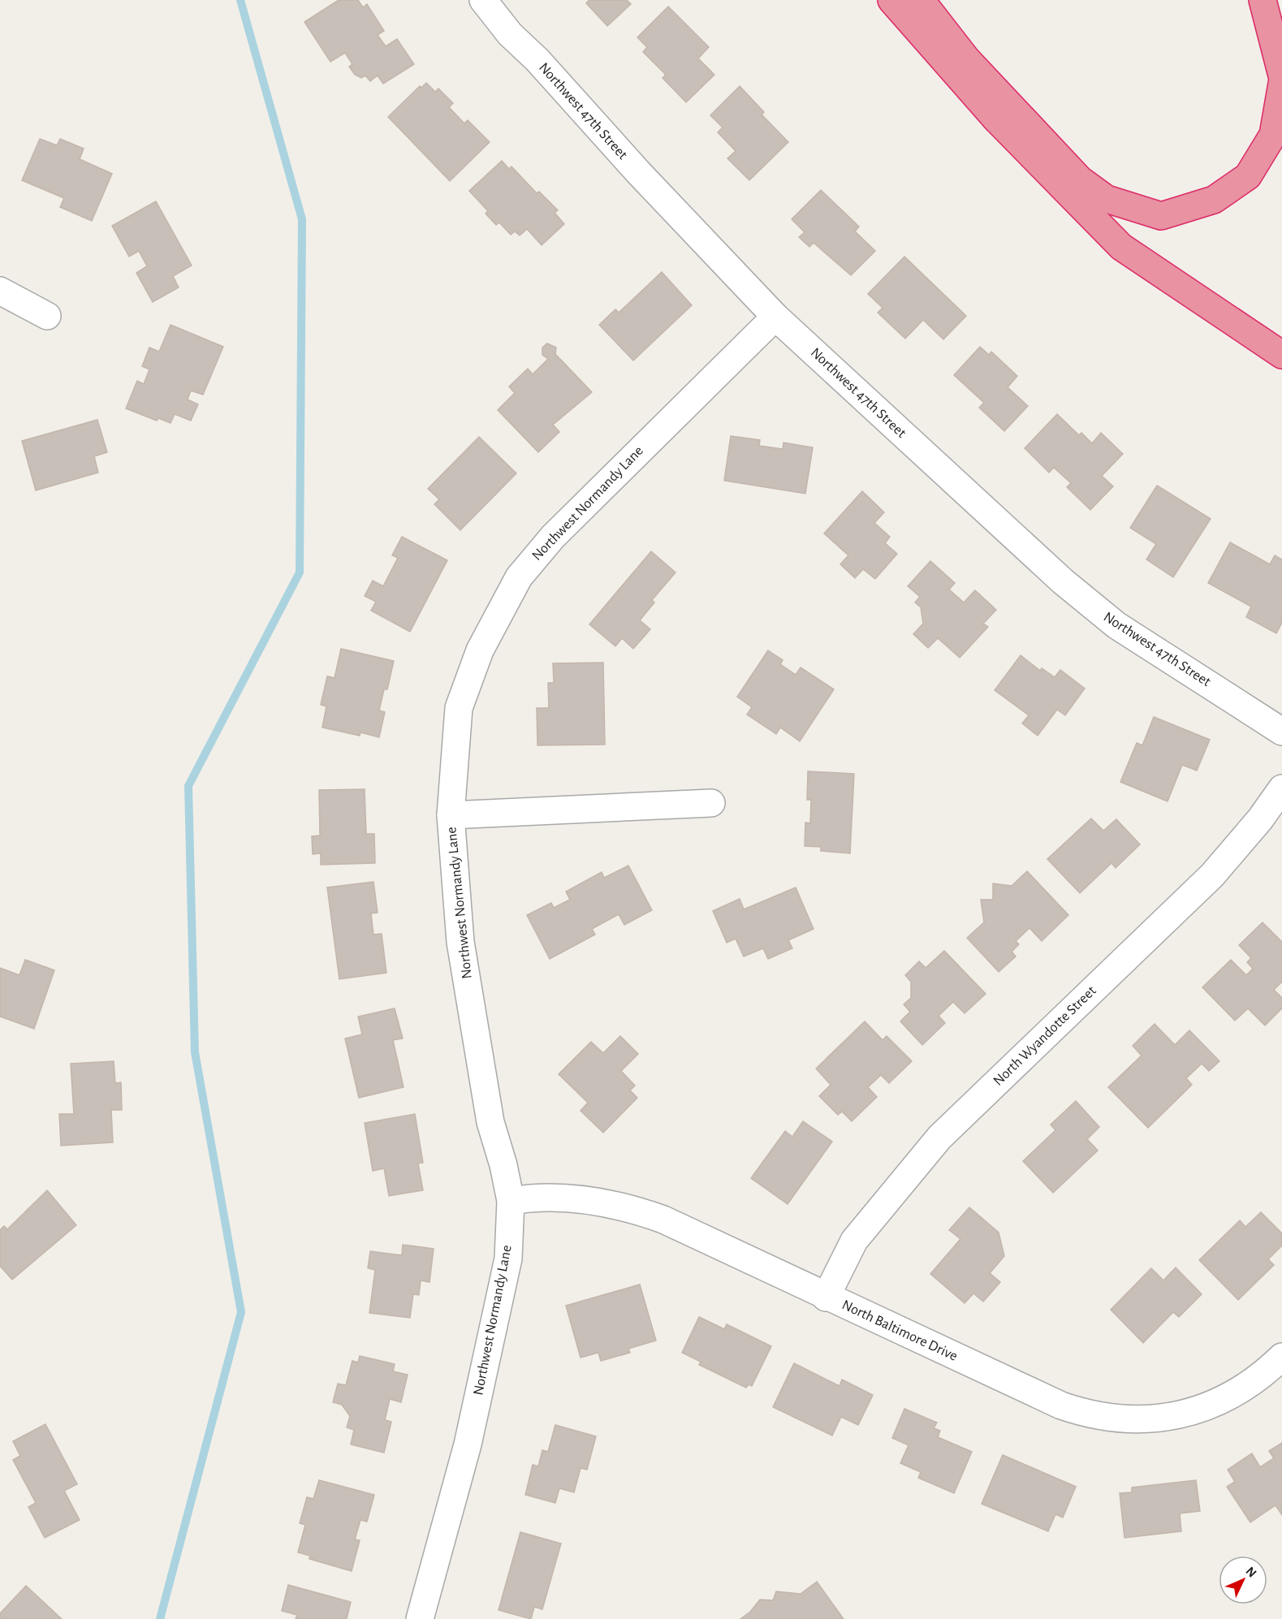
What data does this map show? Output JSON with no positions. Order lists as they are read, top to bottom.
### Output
{
  "streets": {
    "street": [
      "Northwest 47th Street",
      "Northwest Normandy Lane",
      "North Wyandotte Street",
      "North Baltimore Drive"
    ]
  },
  "crossings": [
    ["Northwest 47th Street", "Northwest Normandy Lane"],
    ["Northwest Normandy Lane", "North Baltimore Drive"],
    ["North Wyandotte Street", "North Baltimore Drive"]
  ],
  "north": "top right"
}
